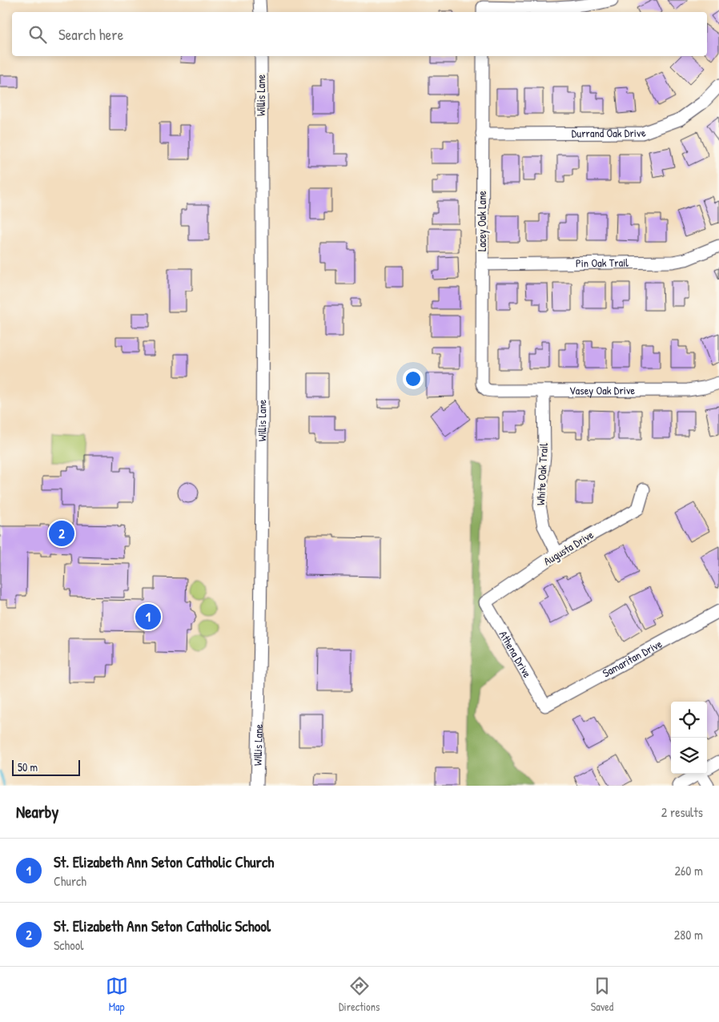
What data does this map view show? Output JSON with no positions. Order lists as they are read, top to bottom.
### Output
{
  "streets": {
    "street": [
      "Willis Lane",
      "Durrand Oak Drive",
      "Lacey Oak Lane",
      "Pin Oak Trail",
      "Vasey Oak Drive",
      "White Oak Trail",
      "Augusta Drive",
      "Athena Drive",
      "Samaritan Drive"
    ]
  },
  "crossings": [
    ["Durrand Oak Drive", "Lacey Oak Lane"],
    ["Lacey Oak Lane", "Pin Oak Trail"],
    ["Lacey Oak Lane", "Vasey Oak Drive"],
    ["Vasey Oak Drive", "White Oak Trail"],
    ["White Oak Trail", "Augusta Drive"],
    ["Augusta Drive", "Athena Drive"],
    ["Athena Drive", "Samaritan Drive"]
  ],
  "scale_bar": "50 m",
  "page": {
    "search": "Search here",
    "pins": ["2", "1"],
    "scale": "50 m",
    "heading": ["Nearby", "2 results"],
    "list": [
      {
        "mark": "1",
        "name": "St. Elizabeth Ann Seton Catholic Church",
        "note": "Church",
        "value": "260 m"
      },
      {
        "mark": "2",
        "name": "St. Elizabeth Ann Seton Catholic School",
        "note": "School",
        "value": "280 m"
      }
    ],
    "nav": ["Map", "Directions", "Saved"]
  }
}
